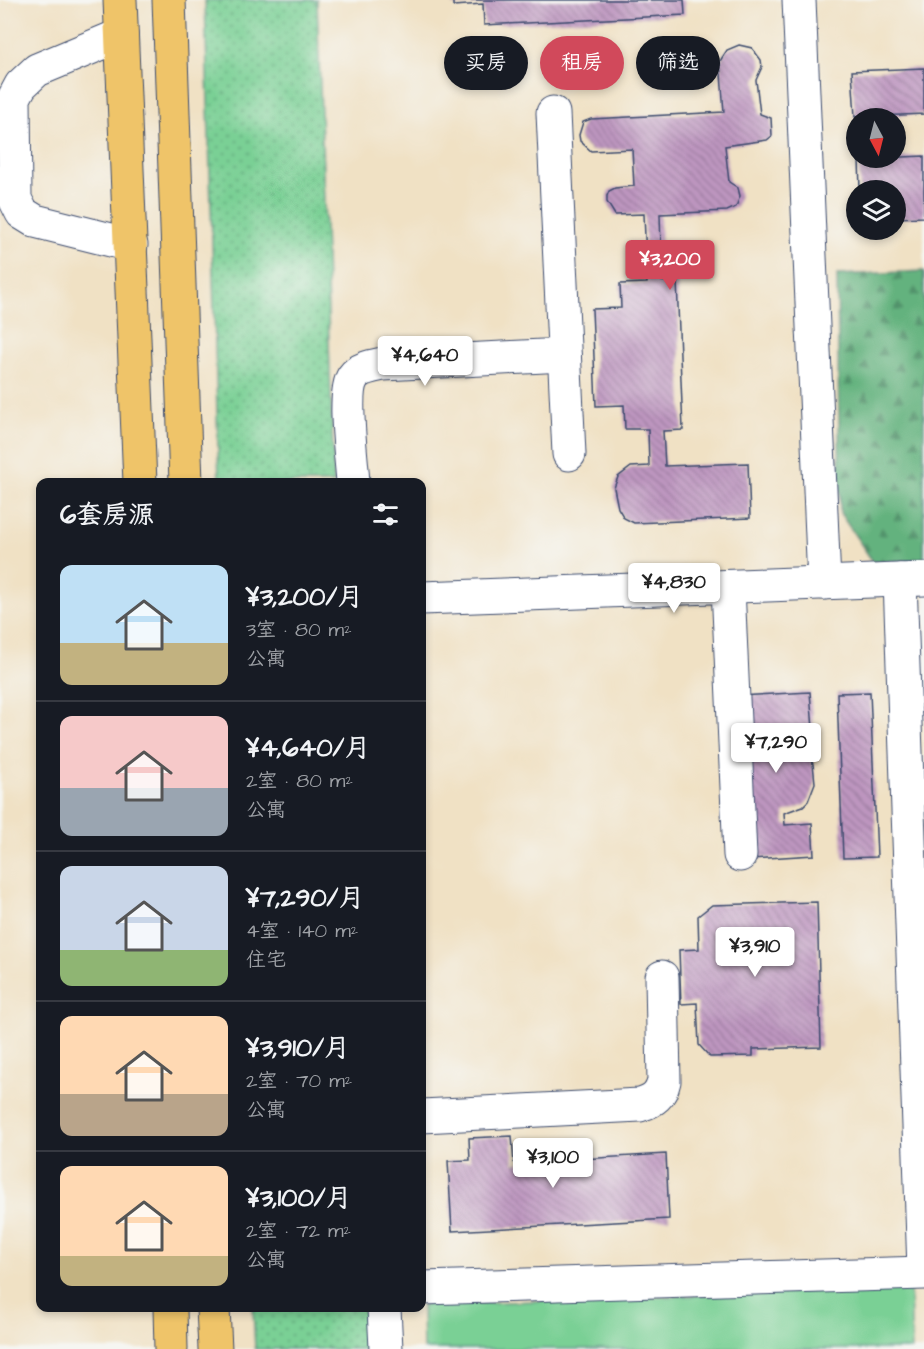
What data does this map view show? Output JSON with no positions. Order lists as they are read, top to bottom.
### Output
{
  "north": "bottom",
  "page": {
    "chip": ["买房", "租房", "筛选"],
    "price": [
      "¥3,200",
      "¥4,640",
      "¥4,830",
      "¥7,290",
      "¥3,910",
      "¥3,100"
    ],
    "heading": "6套房源",
    "list": [
      {
        "name": "¥3,200/月",
        "note": "3室 · 80 m² · 公寓"
      },
      {
        "name": "¥4,640/月",
        "note": "2室 · 80 m² · 公寓"
      },
      {
        "name": "¥7,290/月",
        "note": "4室 · 140 m² · 住宅"
      },
      {
        "name": "¥3,910/月",
        "note": "2室 · 70 m² · 公寓"
      },
      {
        "name": "¥3,100/月",
        "note": "2室 · 72 m² · 公寓"
      }
    ]
  }
}
